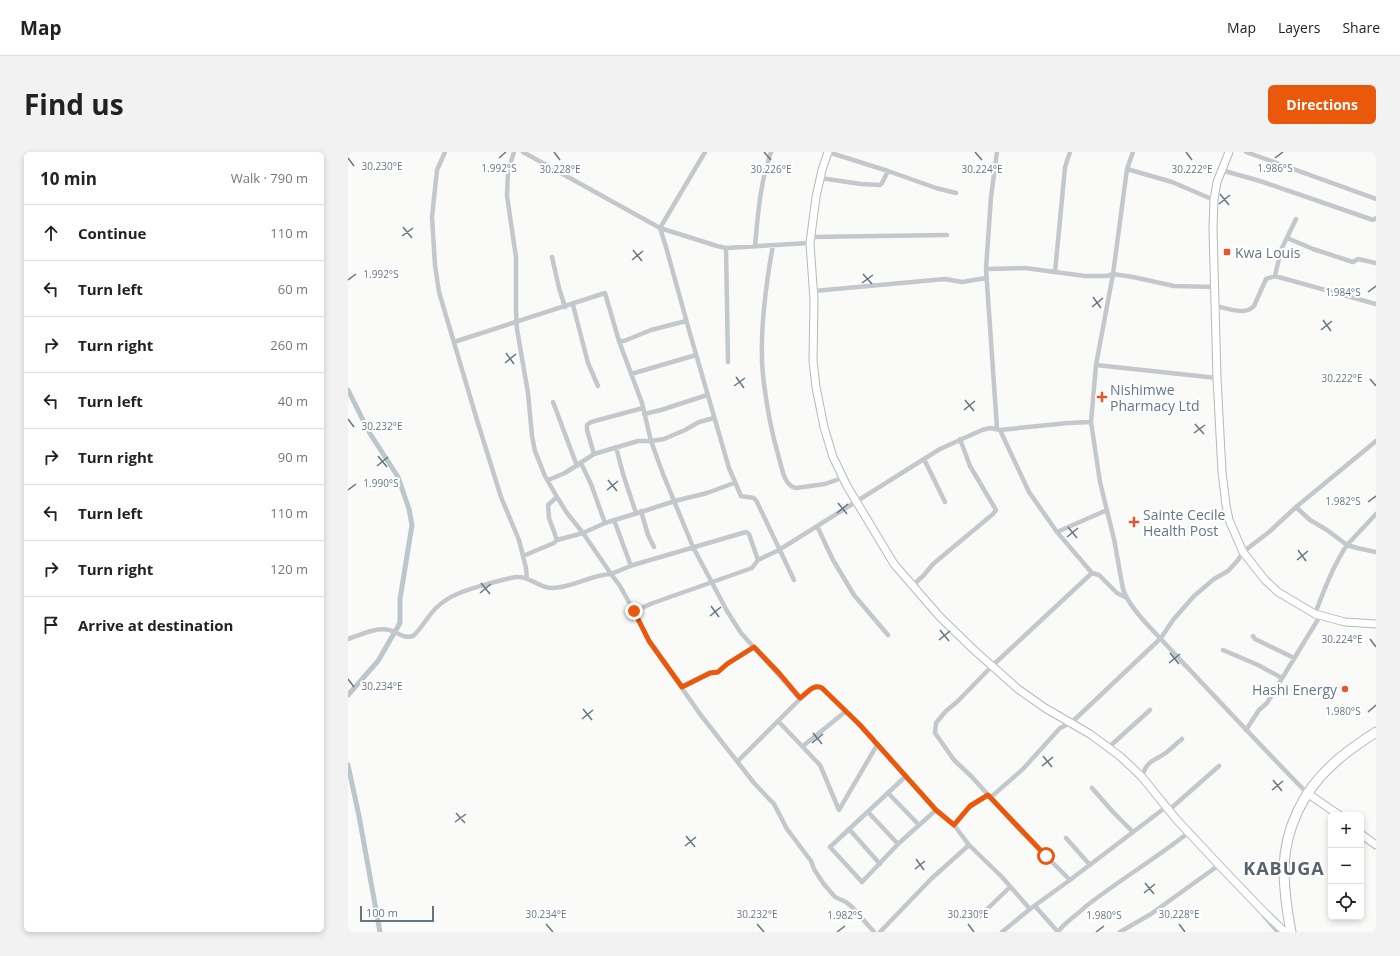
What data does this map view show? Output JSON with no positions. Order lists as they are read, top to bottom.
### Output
{
  "districts": ["KABUGA"],
  "places": {
    "transit": ["Kwa Louis"],
    "health": ["Nishimwe Pharmacy Ltd", "Sainte Cecile Health Post"],
    "other": ["Hashi Energy"]
  },
  "scale_bar": "100 m",
  "page": {
    "header": "Map",
    "nav": ["Map", "Layers", "Share"],
    "title": "Find us",
    "buttons": "Directions",
    "heading": ["10 min", "Walk · 790 m"],
    "list": [
      ["Continue", "110 m"],
      ["Turn left", "60 m"],
      ["Turn right", "260 m"],
      ["Turn left", "40 m"],
      ["Turn right", "90 m"],
      ["Turn left", "110 m"],
      ["Turn right", "120 m"],
      "Arrive at destination"
    ],
    "map_buttons": ["+", "−"],
    "scale": "100 m"
  },
  "coordinates": [
    "30.230°E",
    "1.992°S",
    "1.986°S",
    "30.228°E",
    "30.226°E",
    "30.224°E",
    "30.222°E",
    "1.984°S",
    "30.232°E",
    "1.990°S",
    "1.982°S",
    "30.234°E",
    "1.980°S"
  ]
}
